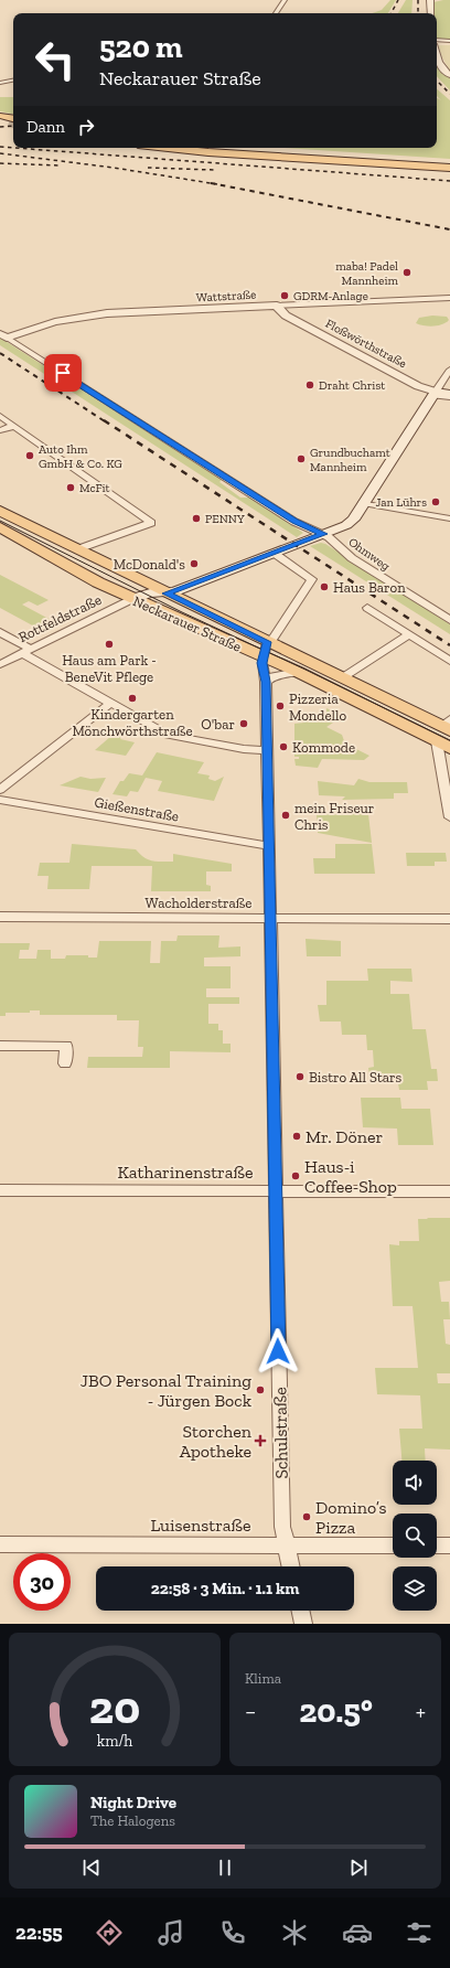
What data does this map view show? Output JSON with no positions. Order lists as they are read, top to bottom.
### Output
{
  "streets": {
    "main road": ["Floßwörthstraße", "Neckarauer Straße"],
    "street": [
      "Wattstraße",
      "Ohmweg",
      "Rottfeldstraße",
      "Gießenstraße",
      "Wacholderstraße",
      "Katharinenstraße",
      "Schulstraße",
      "Luisenstraße"
    ]
  },
  "crossings": [
    ["Wattstraße", "Floßwörthstraße"],
    ["Wattstraße", "Ohmweg"],
    ["Rottfeldstraße", "Neckarauer Straße"],
    ["Neckarauer Straße", "Schulstraße"],
    ["Gießenstraße", "Schulstraße"],
    ["Wacholderstraße", "Schulstraße"],
    ["Katharinenstraße", "Schulstraße"],
    ["Schulstraße", "Luisenstraße"]
  ],
  "places": {
    "other": [
      "maba! Padel Mannheim",
      "GDRM-Anlage",
      "Draht Christ",
      "Auto Ihm GmbH & Co. KG",
      "Grundbuchamt Mannheim",
      "McFit",
      "Jan Lührs",
      "PENNY",
      "McDonald's",
      "Haus Baron",
      "Haus am Park - BeneVit Pflege",
      "Kindergarten Mönchwörthstraße",
      "Pizzeria Mondello",
      "O'bar",
      "Kommode",
      "mein Friseur Chris",
      "Bistro All Stars",
      "Mr. Döner",
      "Haus-i Coffee-Shop",
      "JBO Personal Training - Jürgen Bock",
      "Domino’s Pizza"
    ],
    "health": ["Storchen Apotheke"]
  },
  "page": {
    "turn": ["520 m", "Neckarauer Straße"],
    "then": "Dann",
    "limit": "30",
    "trip": "22:58 · 3 Min. · 1.1 km",
    "tile": "Klima",
    "heat": ["−", "20.5°", "+"],
    "song": ["Night Drive", "The Halogens"],
    "tabs": "22:55",
    "gauge": ["20", "km/h"]
  }
}
